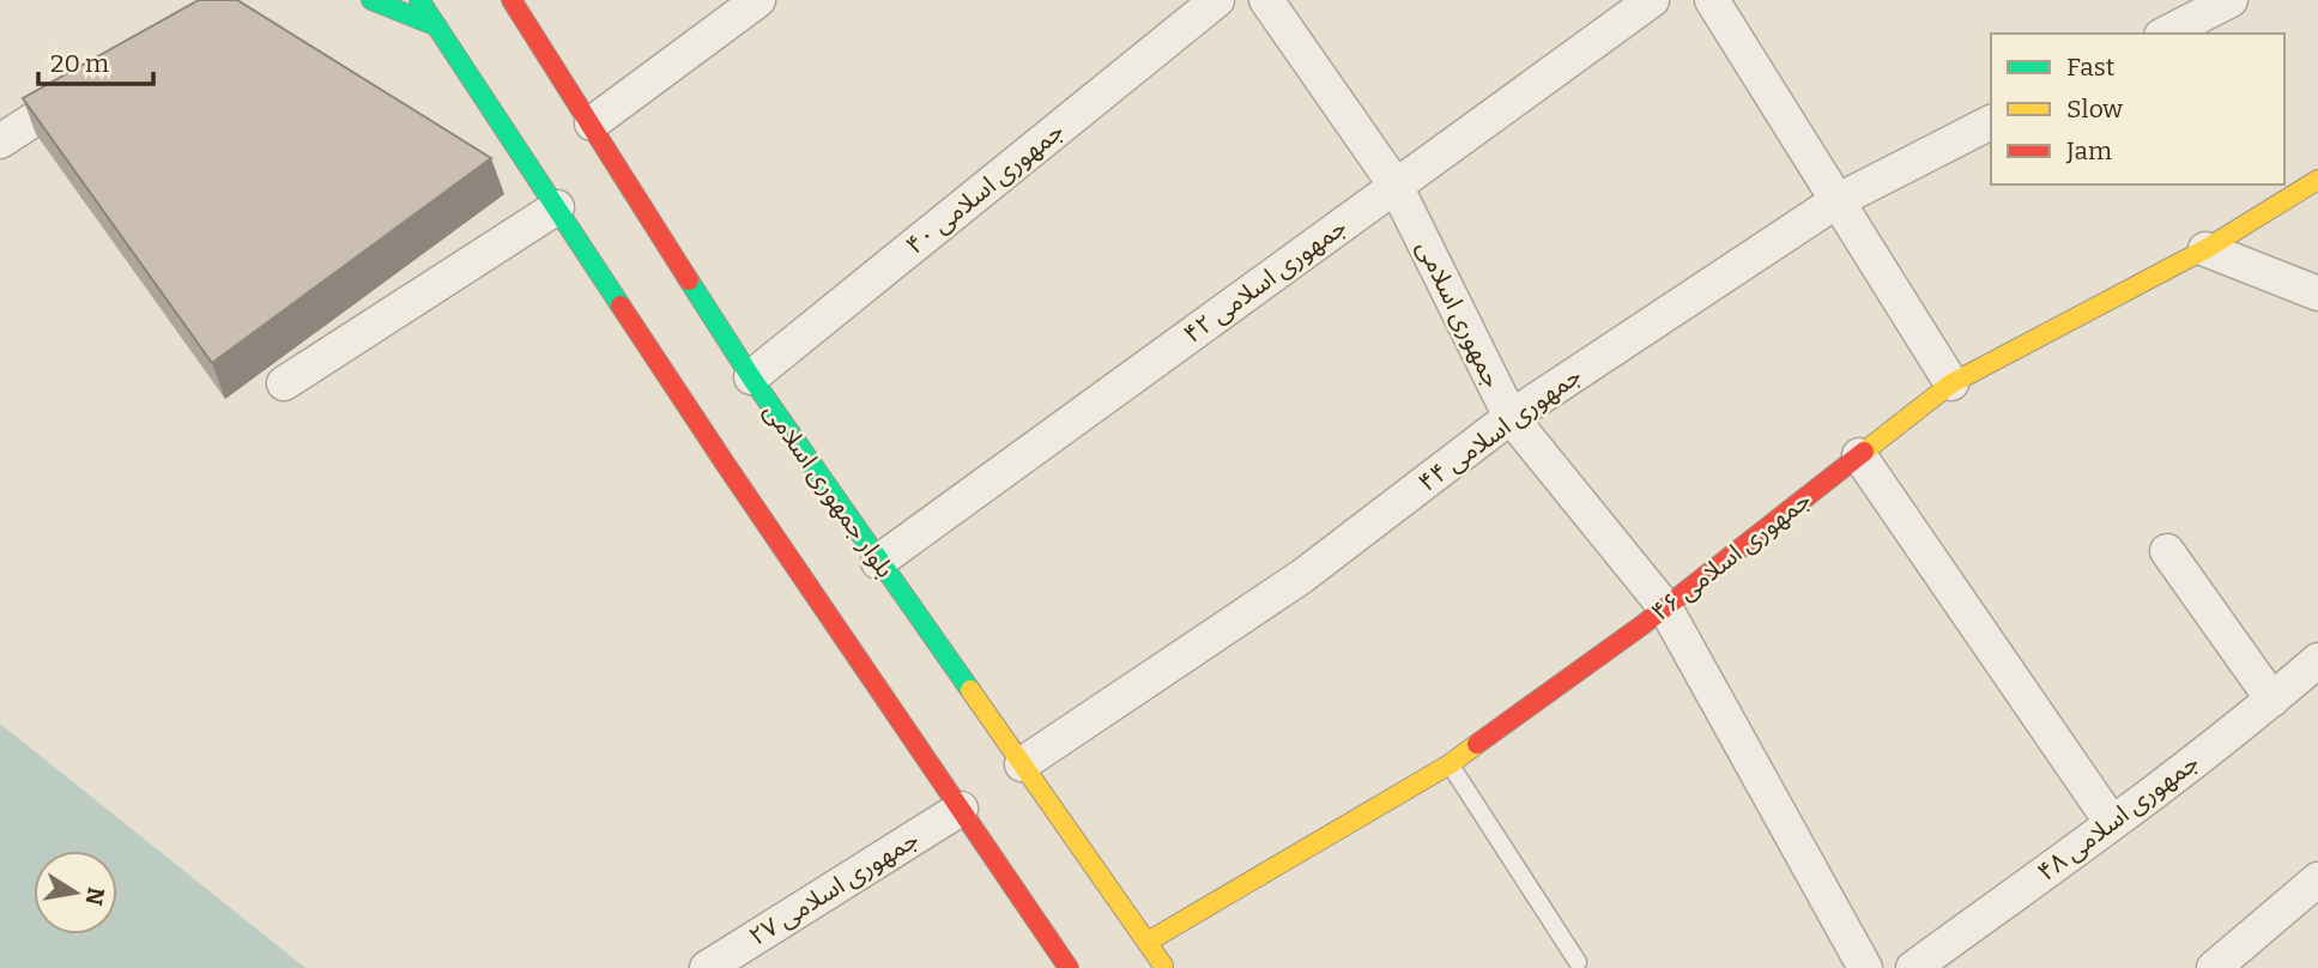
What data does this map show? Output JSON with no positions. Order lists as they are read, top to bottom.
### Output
{
  "streets": {
    "main road": ["بلوار جمهوری اسلامی", "جمهوری اسلامی ۴۶"],
    "street": [
      "جمهوری اسلامی ۴۰",
      "جمهوری اسلامی ۴۲",
      "جمهوری اسلامی",
      "جمهوری اسلامی ۴۴",
      "جمهوری اسلامی ۴۸",
      "جمهوری اسلامی ۲۷"
    ]
  },
  "crossings": [
    ["جمهوری اسلامی ۴۰", "بلوار جمهوری اسلامی"],
    ["جمهوری اسلامی ۴۲", "جمهوری اسلامی"],
    ["جمهوری اسلامی ۴۲", "بلوار جمهوری اسلامی"],
    ["جمهوری اسلامی", "جمهوری اسلامی ۴۴"],
    ["جمهوری اسلامی", "جمهوری اسلامی ۴۶"],
    ["جمهوری اسلامی ۴۴", "بلوار جمهوری اسلامی"],
    ["بلوار جمهوری اسلامی", "جمهوری اسلامی ۴۶"]
  ],
  "legend": ["Fast", "Slow", "Jam"],
  "scale_bar": "20 m",
  "north": "right"
}
